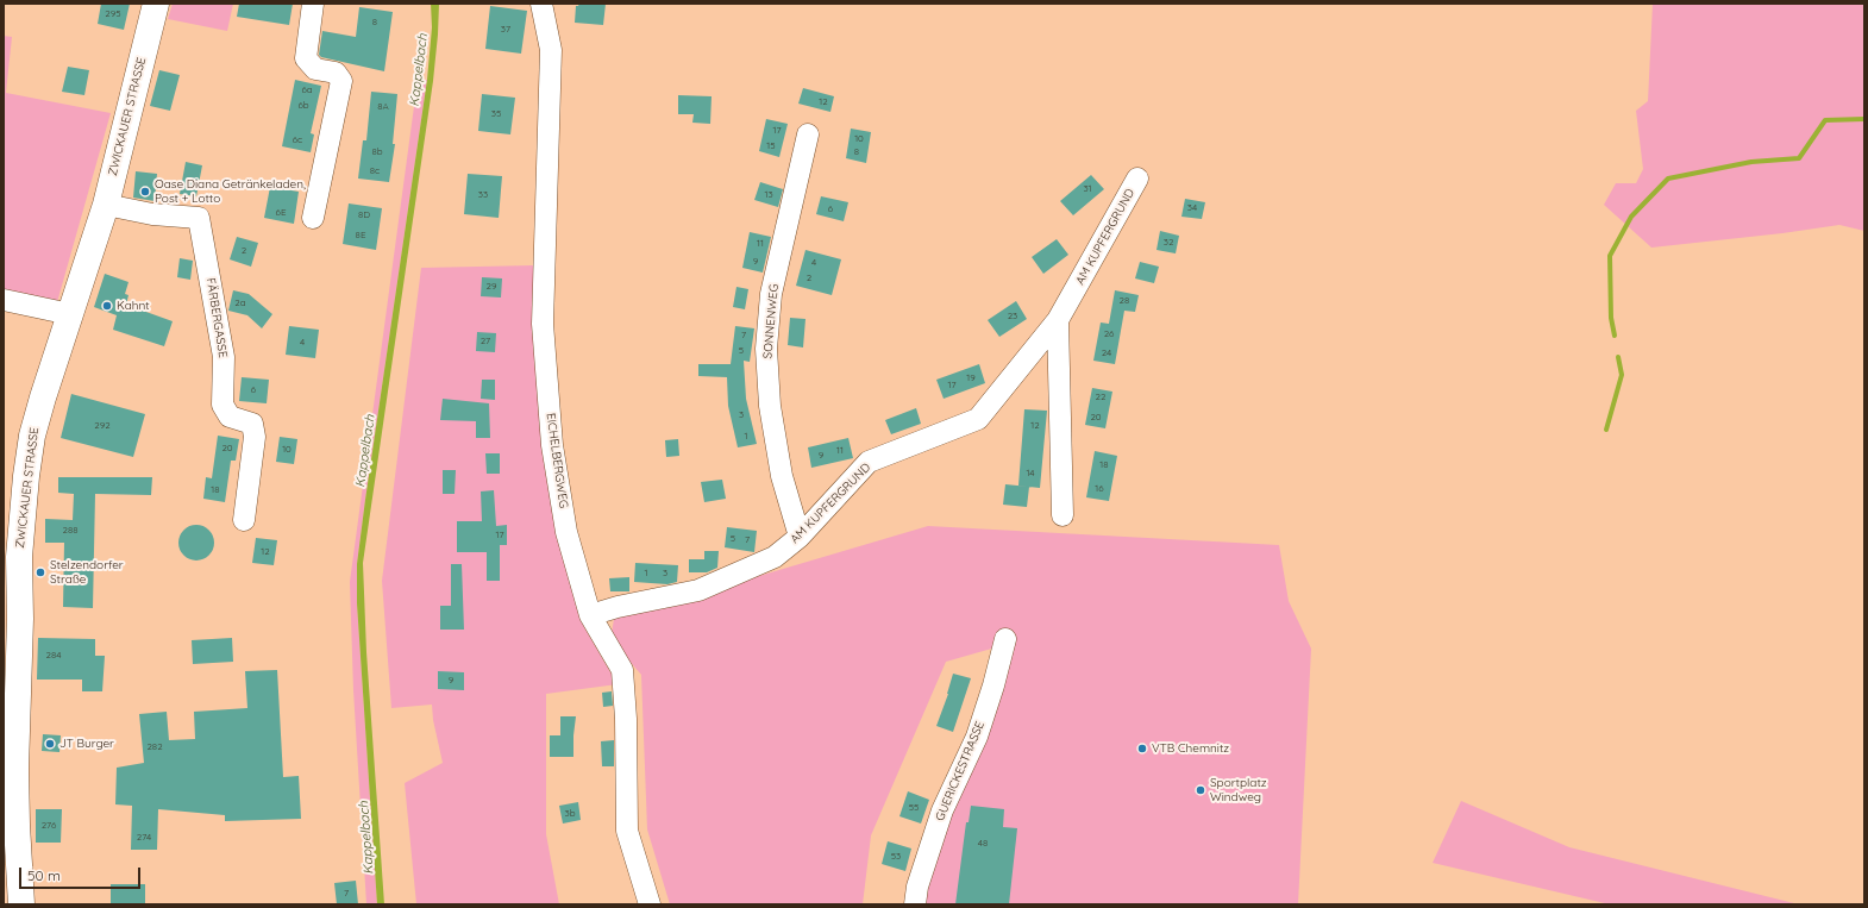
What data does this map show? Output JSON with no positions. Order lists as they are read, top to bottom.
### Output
{
  "streets": {
    "main road": ["ZWICKAUER STRASSE"],
    "street": [
      "AM KUPFERGRUND",
      "FÄRBERGASSE",
      "SONNENWEG",
      "EICHELBERGWEG",
      "GUERICKESTRASSE"
    ]
  },
  "crossings": [
    ["ZWICKAUER STRASSE", "FÄRBERGASSE"],
    ["AM KUPFERGRUND", "SONNENWEG"],
    ["AM KUPFERGRUND", "EICHELBERGWEG"]
  ],
  "water": ["Kappelbach"],
  "places": [
    "Oase Diana Getränkeladen, Post + Lotto",
    "Kahnt",
    "Stelzendorfer Straße",
    "JT Burger",
    "VTB Chemnitz",
    "Sportplatz Windweg"
  ],
  "house_numbers": [
    "295",
    "8",
    "37",
    "6a",
    "12",
    "6b",
    "8A",
    "35",
    "17",
    "10",
    "6c",
    "15",
    "8b",
    "8",
    "8c",
    "31",
    "33",
    "13",
    "34",
    "6",
    "6E",
    "8D",
    "8E",
    "32",
    "11",
    "2",
    "9",
    "4",
    "2",
    "29",
    "28",
    "2a",
    "23",
    "26",
    "7",
    "27",
    "4",
    "5",
    "24",
    "19",
    "17",
    "6",
    "22",
    "3",
    "20",
    "292",
    "12",
    "1",
    "20",
    "10",
    "11",
    "9",
    "18",
    "14",
    "16",
    "18",
    "288",
    "17",
    "5",
    "7",
    "12",
    "1",
    "3",
    "284",
    "9",
    "282",
    "55",
    "3b",
    "276",
    "274",
    "48",
    "53",
    "7"
  ],
  "scale_bar": "50 m"
}
